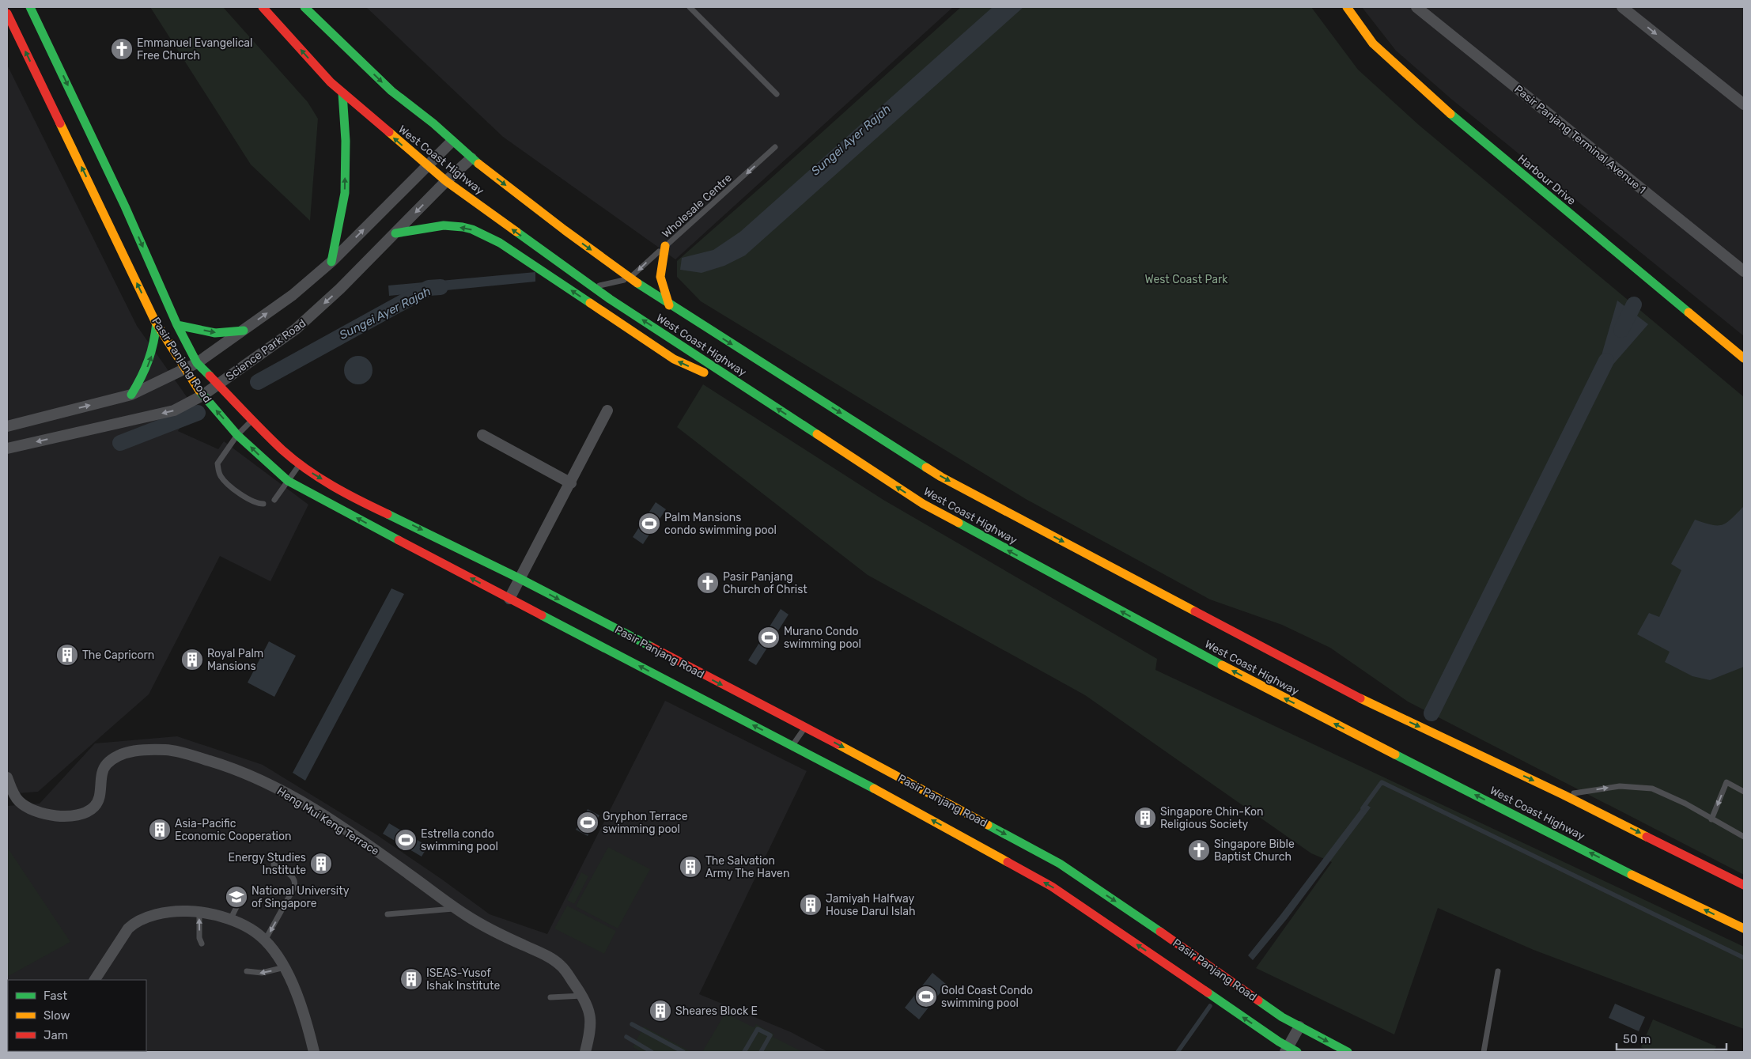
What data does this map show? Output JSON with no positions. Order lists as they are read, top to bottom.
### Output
{
  "streets": {
    "main road": ["West Coast Highway", "Harbour Drive", "Pasir Panjang Road"],
    "street": ["Pasir Panjang Terminal Avenue 1", "Science Park Road", "Heng Mui Keng Terrace"],
    "lane": ["Wholesale Centre"]
  },
  "crossings": [
    ["West Coast Highway", "Wholesale Centre"],
    ["West Coast Highway", "Science Park Road"],
    ["Science Park Road", "Pasir Panjang Road"]
  ],
  "one_way": ["Wholesale Centre"],
  "water": ["Sungei Ayer Rajah"],
  "parks": ["West Coast Park"],
  "places": {
    "church": ["Emmanuel Evangelical Free Church", "Pasir Panjang Church of Christ", "Singapore Bible Baptist Church"],
    "sports": [
      "Palm Mansions condo swimming pool",
      "Murano Condo swimming pool",
      "Gryphon Terrace swimming pool",
      "Estrella condo swimming pool",
      "Gold Coast Condo swimming pool"
    ],
    "building": [
      "The Capricorn",
      "Royal Palm Mansions",
      "Singapore Chin-Kon Religious Society",
      "Asia-Pacific Economic Cooperation",
      "Energy Studies Institute",
      "The Salvation Army The Haven",
      "Jamiyah Halfway House Darul Islah",
      "ISEAS-Yusof Ishak Institute",
      "Sheares Block E"
    ],
    "school or university": ["National University of Singapore"]
  },
  "legend": ["Fast", "Slow", "Jam"],
  "scale_bar": "50 m"
}
